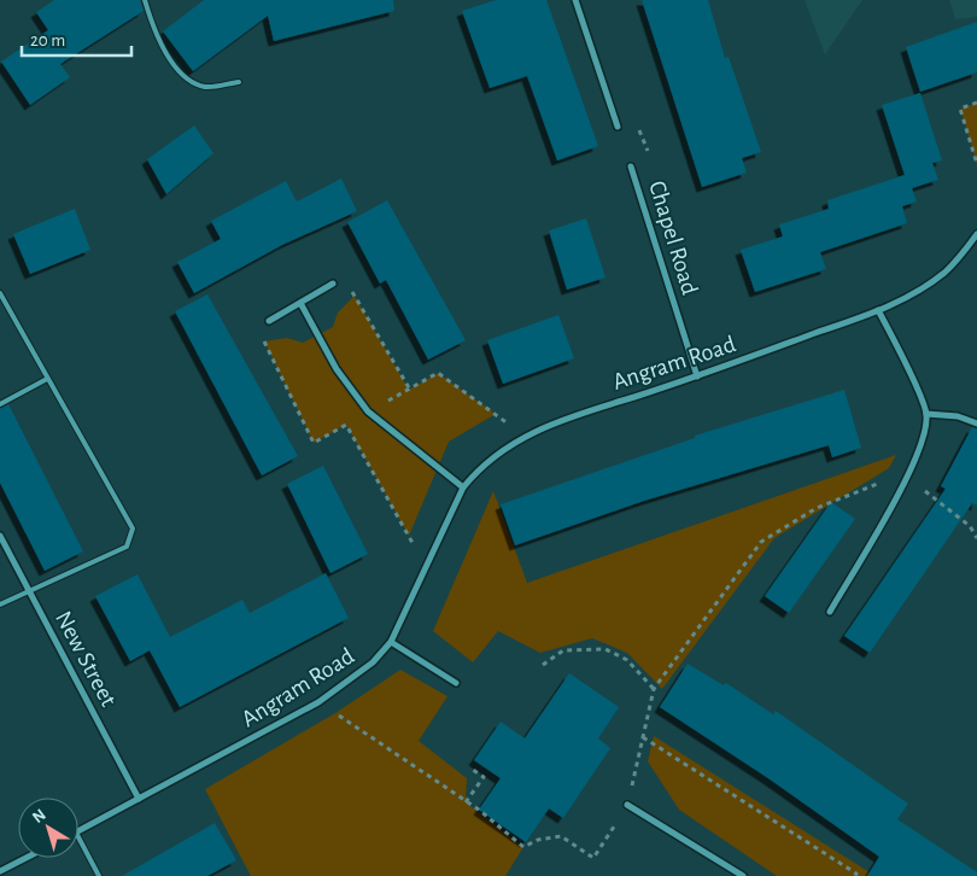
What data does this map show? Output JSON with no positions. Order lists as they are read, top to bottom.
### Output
{
  "streets": {
    "street": ["Chapel Road", "Angram Road", "New Street"]
  },
  "crossings": [
    ["Chapel Road", "Angram Road"],
    ["Angram Road", "New Street"]
  ],
  "scale_bar": "20 m",
  "north": "top left"
}
